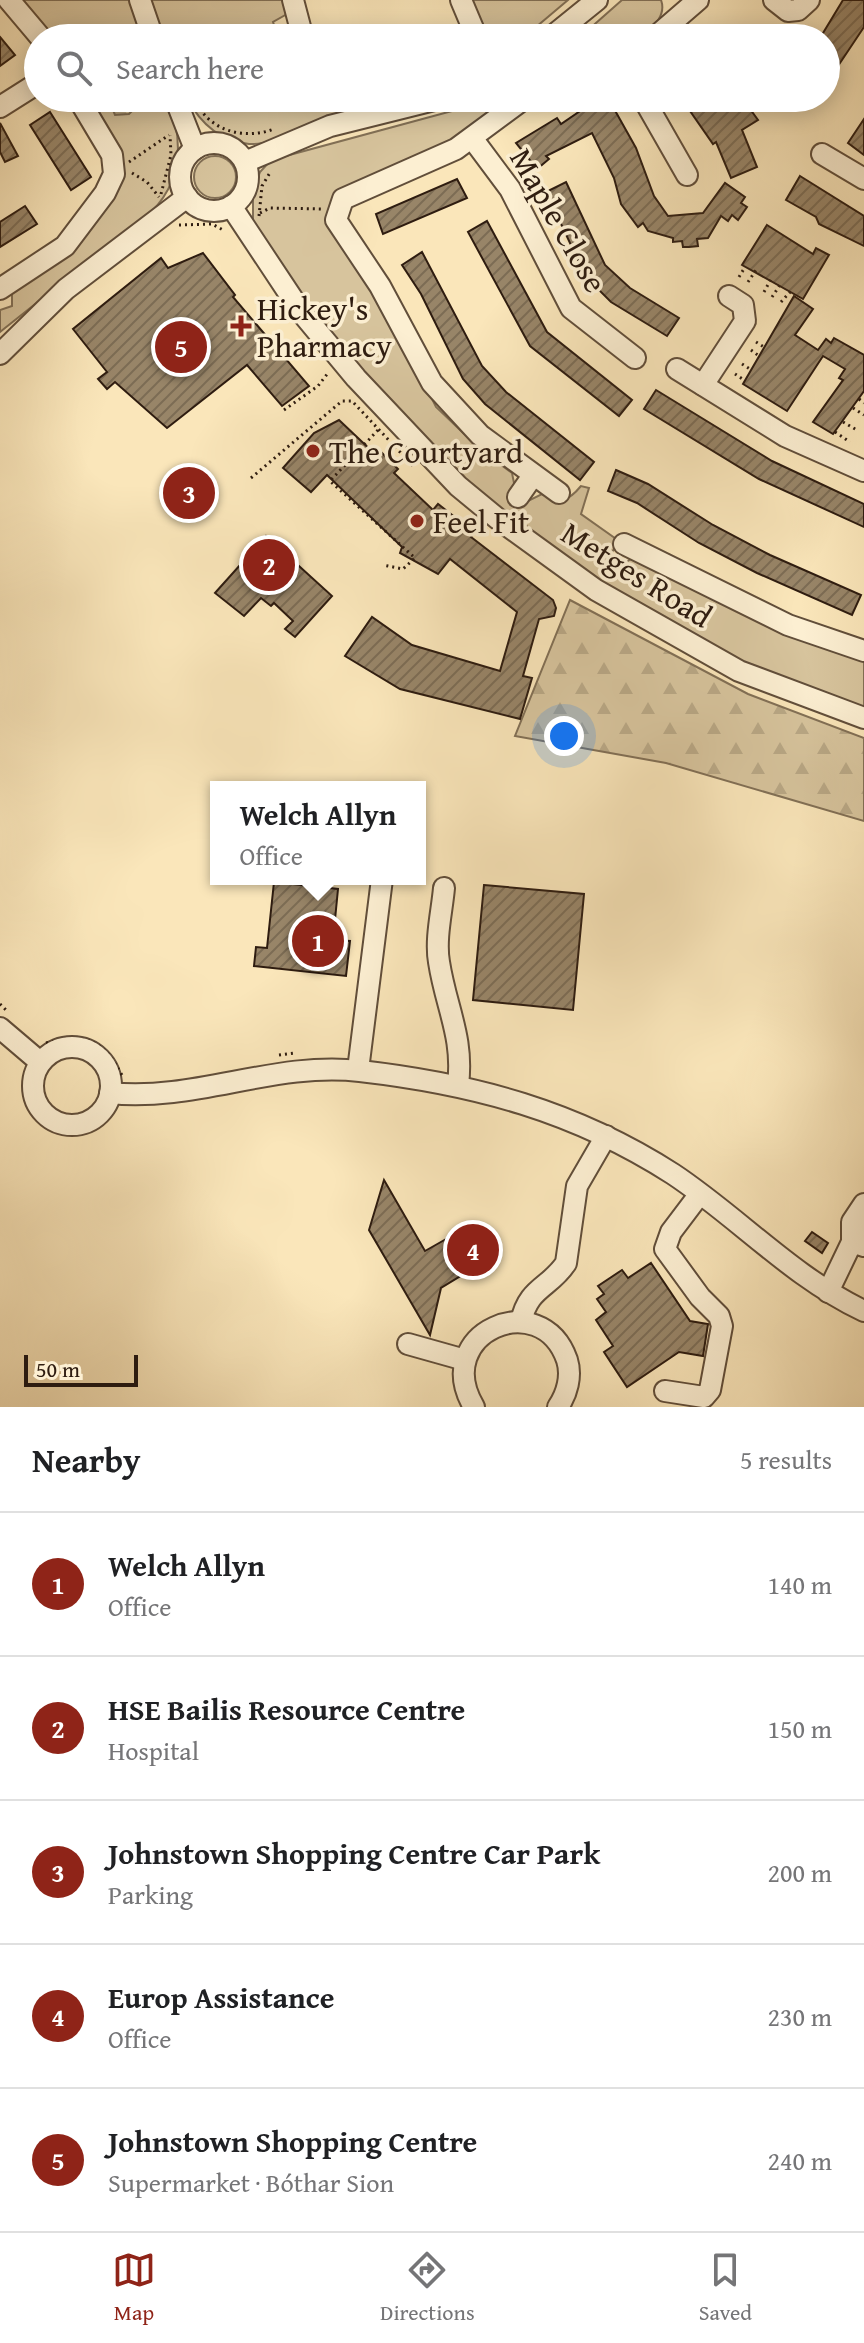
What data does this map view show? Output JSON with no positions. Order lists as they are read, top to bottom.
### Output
{
  "streets": {
    "street": ["Maple Close", "Metges Road"]
  },
  "places": {
    "health": ["Hickey's Pharmacy"],
    "other": ["The Courtyard", "Feel Fit"]
  },
  "scale_bar": "50 m",
  "page": {
    "search": "Search here",
    "pins": [
      "5",
      "3",
      "2",
      "1",
      "4"
    ],
    "popup": ["Welch Allyn", "Office"],
    "scale": "50 m",
    "heading": ["Nearby", "5 results"],
    "list": [
      {
        "mark": "1",
        "name": "Welch Allyn",
        "note": "Office",
        "value": "140 m"
      },
      {
        "mark": "2",
        "name": "HSE Bailis Resource Centre",
        "note": "Hospital",
        "value": "150 m"
      },
      {
        "mark": "3",
        "name": "Johnstown Shopping Centre Car Park",
        "note": "Parking",
        "value": "200 m"
      },
      {
        "mark": "4",
        "name": "Europ Assistance",
        "note": "Office",
        "value": "230 m"
      },
      {
        "mark": "5",
        "name": "Johnstown Shopping Centre",
        "note": "Supermarket · Bóthar Sion",
        "value": "240 m"
      }
    ],
    "nav": ["Map", "Directions", "Saved"]
  }
}
